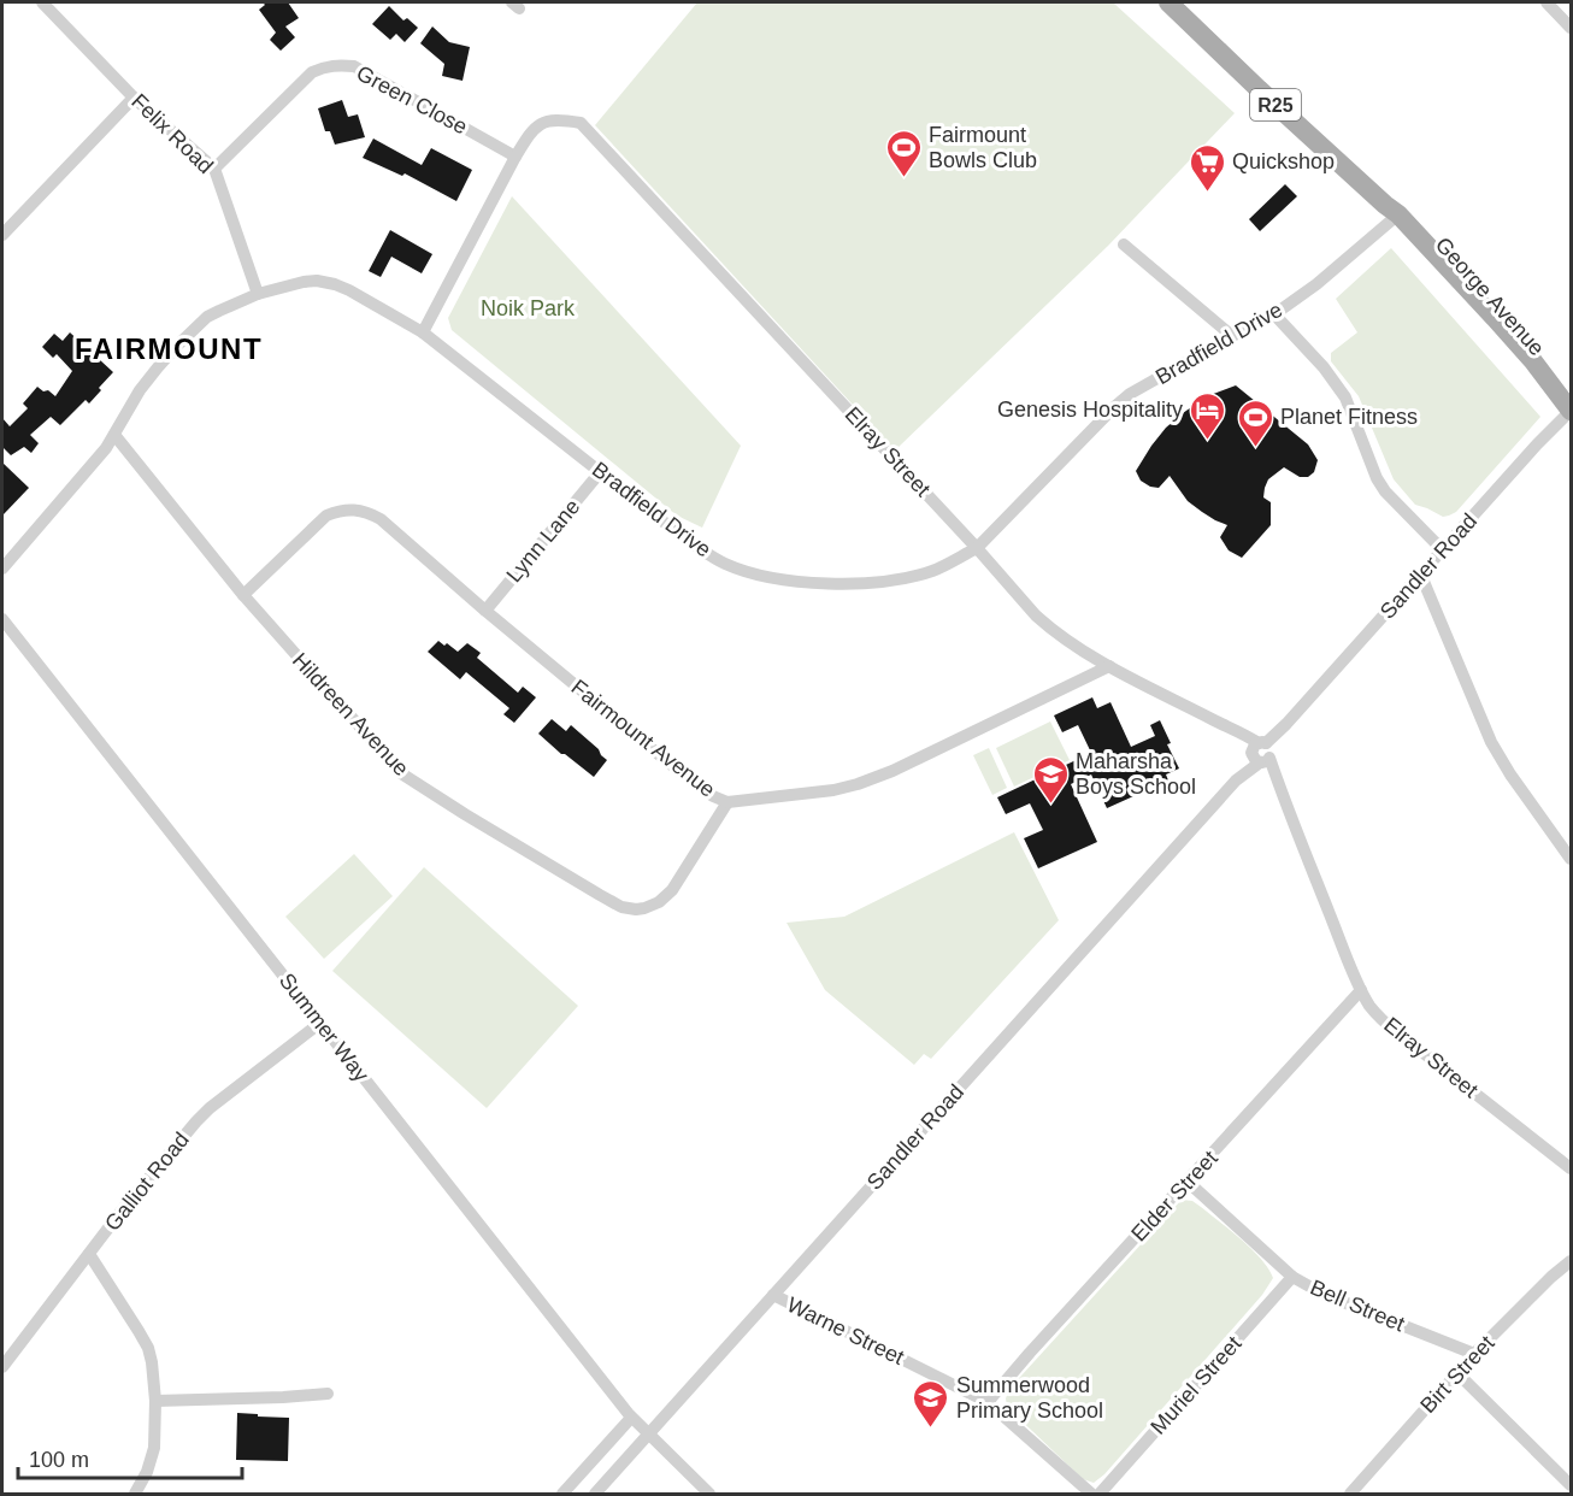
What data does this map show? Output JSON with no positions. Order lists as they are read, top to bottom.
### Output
{
  "streets": {
    "main road": ["R25", "George Avenue"],
    "street": [
      "Green Close",
      "Felix Road",
      "Bradfield Drive",
      "Elray Street",
      "Lynn Lane",
      "Sandler Road",
      "Hildreen Avenue",
      "Fairmount Avenue",
      "Summer Way",
      "Galliot Road",
      "Elder Street",
      "Bell Street",
      "Warne Street",
      "Birt Street",
      "Muriel Street"
    ]
  },
  "crossings": [
    ["Green Close", "Felix Road"],
    ["Green Close", "Elray Street"],
    ["Felix Road", "Bradfield Drive"],
    ["George Avenue", "Bradfield Drive"],
    ["George Avenue", "Sandler Road"],
    ["Bradfield Drive", "Elray Street"],
    ["Bradfield Drive", "Lynn Lane"],
    ["Bradfield Drive", "Hildreen Avenue"],
    ["Elray Street", "Sandler Road"],
    ["Elray Street", "Fairmount Avenue"],
    ["Elray Street", "Elder Street"],
    ["Lynn Lane", "Fairmount Avenue"],
    ["Sandler Road", "Summer Way"],
    ["Sandler Road", "Warne Street"],
    ["Hildreen Avenue", "Fairmount Avenue"],
    ["Summer Way", "Galliot Road"],
    ["Elder Street", "Bell Street"],
    ["Elder Street", "Warne Street"],
    ["Bell Street", "Birt Street"],
    ["Bell Street", "Muriel Street"]
  ],
  "districts": ["FAIRMOUNT"],
  "parks": ["Noik Park"],
  "places": {
    "sports": ["Fairmount Bowls Club", "Planet Fitness"],
    "supermarket": ["Quickshop"],
    "hotel": ["Genesis Hospitality"],
    "school or university": ["Maharsha Boys School", "Summerwood Primary School"]
  },
  "scale_bar": "100 m"
}
